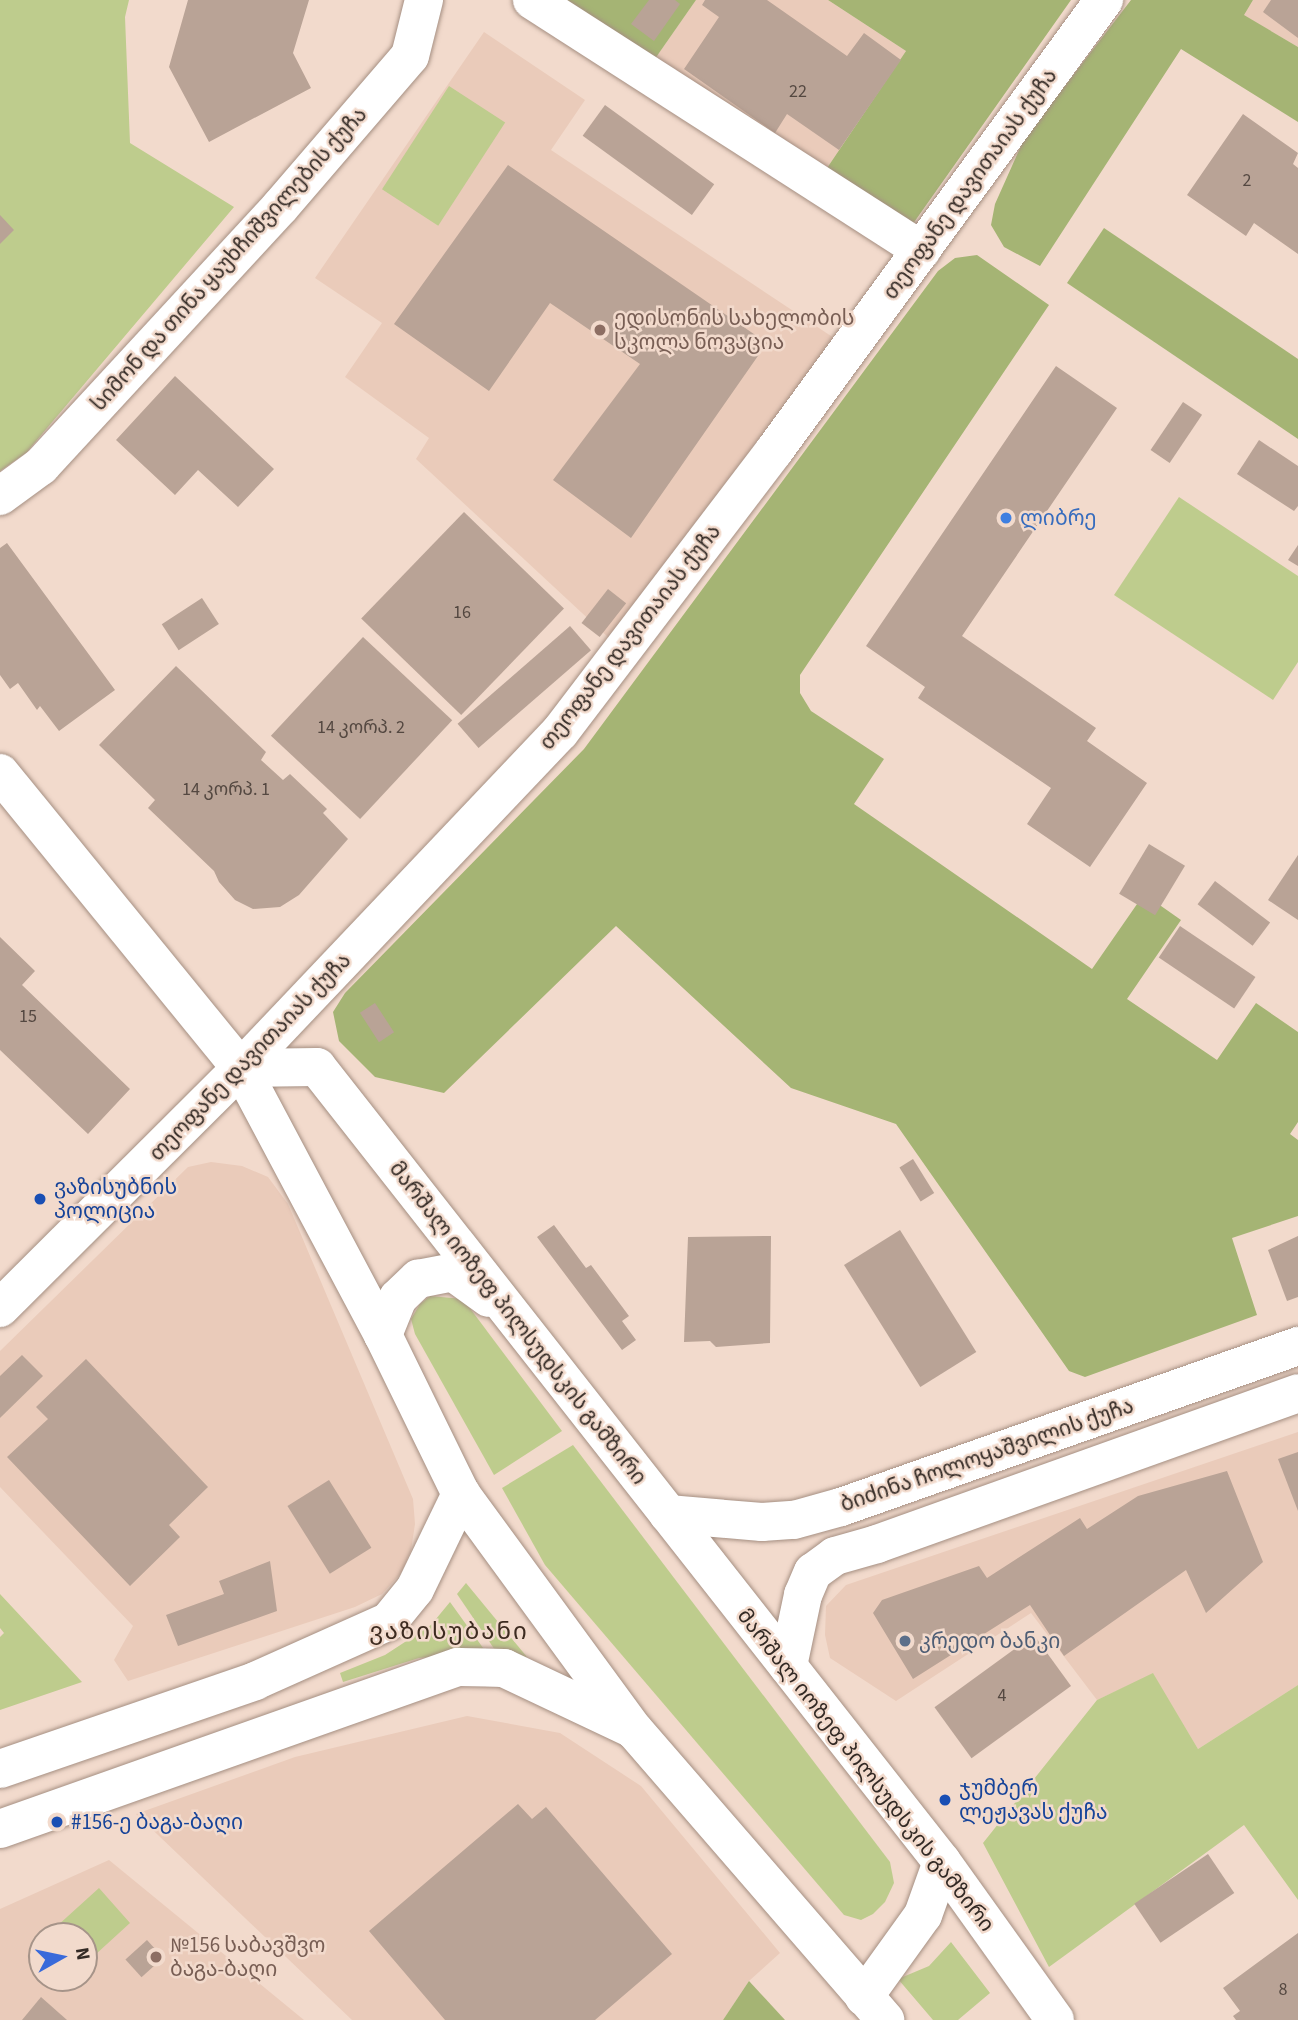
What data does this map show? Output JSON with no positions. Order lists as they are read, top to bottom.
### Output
{
  "streets": {
    "main road": [
      "თეოფანე დავითაიას ქუჩა",
      "სიმონ და თინა ყაუხჩიშვილების ქუჩა",
      "მარშალ იოზეფ პილსუდსკის გამზირი",
      "ბიძინა ჩოლოყაშვილის ქუჩა"
    ]
  },
  "crossings": [
    ["თეოფანე დავითაიას ქუჩა", "მარშალ იოზეფ პილსუდსკის გამზირი"],
    ["მარშალ იოზეფ პილსუდსკის გამზირი", "ბიძინა ჩოლოყაშვილის ქუჩა"]
  ],
  "districts": ["ვაზისუბანი"],
  "places": [
    "ედისონის სახელობის სკოლა ნოვაცია",
    "ლიბრე",
    "ვაზისუბნის პოლიცია",
    "კრედო ბანკი",
    "ჯუმბერ ლეჟავას ქუჩა",
    "#156-ე ბაგა-ბაღი",
    "№156 საბავშვო ბაგა-ბაღი"
  ],
  "house_numbers": [
    "22",
    "2",
    "16",
    "14 კორპ. 2",
    "14 კორპ. 1",
    "15",
    "4",
    "8"
  ],
  "north": "right"
}
